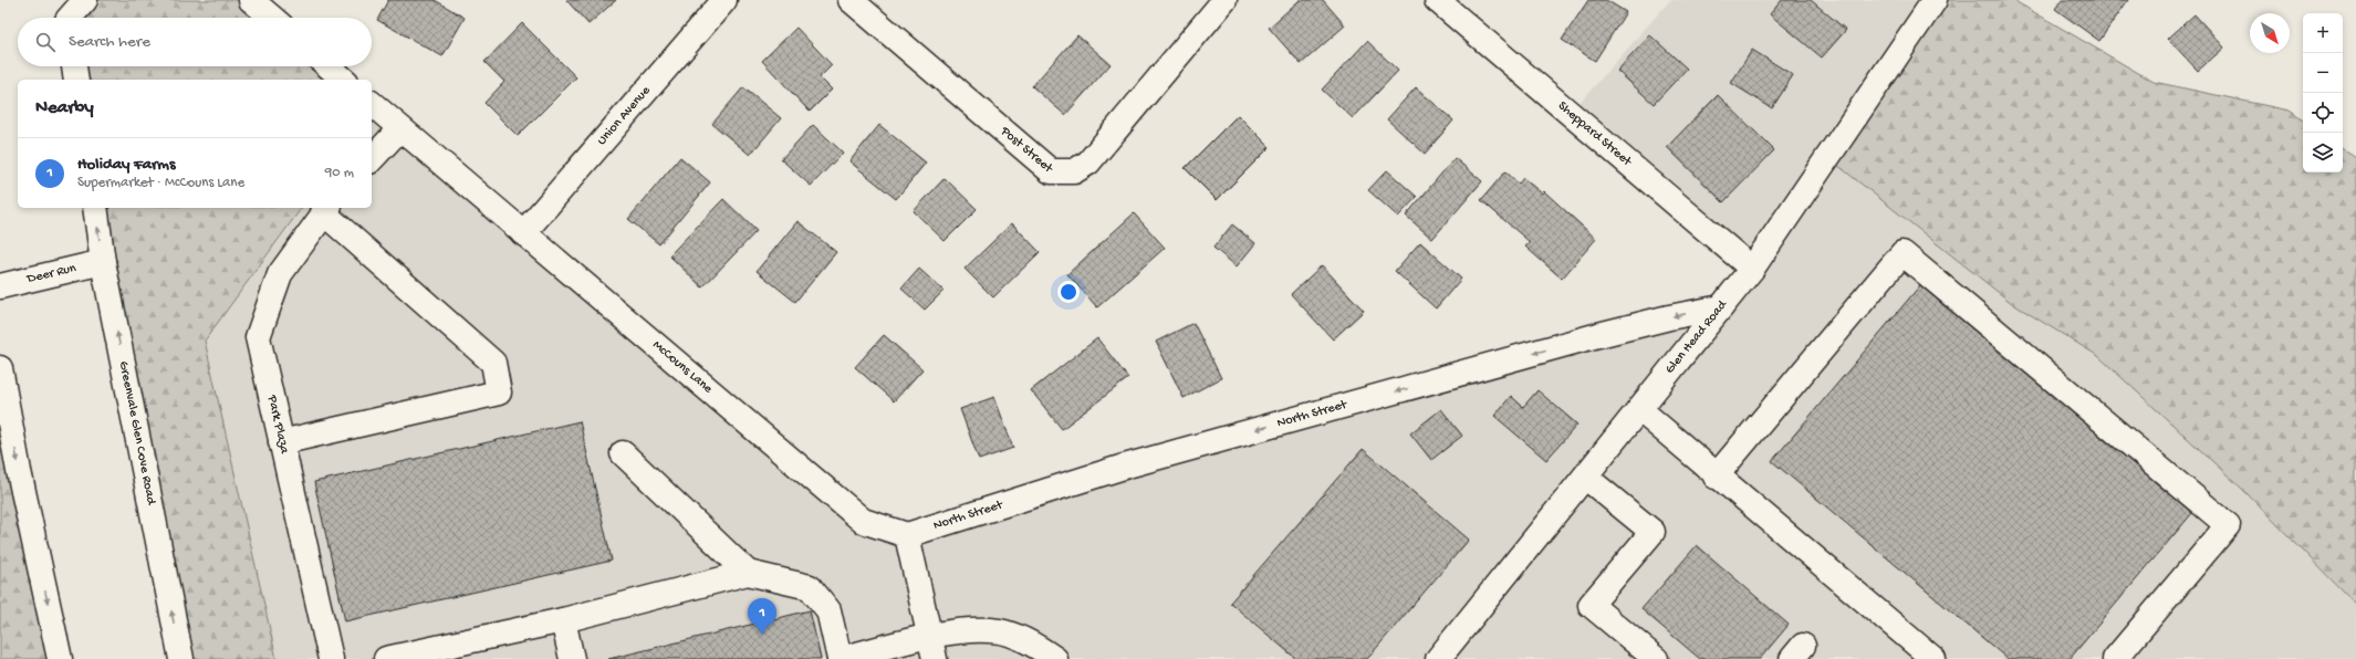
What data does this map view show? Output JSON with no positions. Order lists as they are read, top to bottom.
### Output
{
  "streets": {
    "street": [
      "Union Avenue",
      "Sheppard Street",
      "Post Street",
      "Deer Run",
      "Glen Head Road",
      "McCouns Lane",
      "North Street",
      "Park Plaza",
      "Greenvale Glen Cove Road"
    ]
  },
  "crossings": [
    ["Union Avenue", "McCouns Lane"],
    ["Sheppard Street", "Glen Head Road"],
    ["Deer Run", "Greenvale Glen Cove Road"],
    ["Glen Head Road", "North Street"],
    ["McCouns Lane", "North Street"]
  ],
  "one_way": ["North Street"],
  "north": "bottom right",
  "page": {
    "map_buttons": ["+", "−"],
    "search": "Search here",
    "heading": "Nearby",
    "list": [
      {
        "mark": "1",
        "name": "Holiday Farms",
        "note": "Supermarket · McCouns Lane",
        "value": "90 m"
      }
    ],
    "pins": "1"
  }
}
